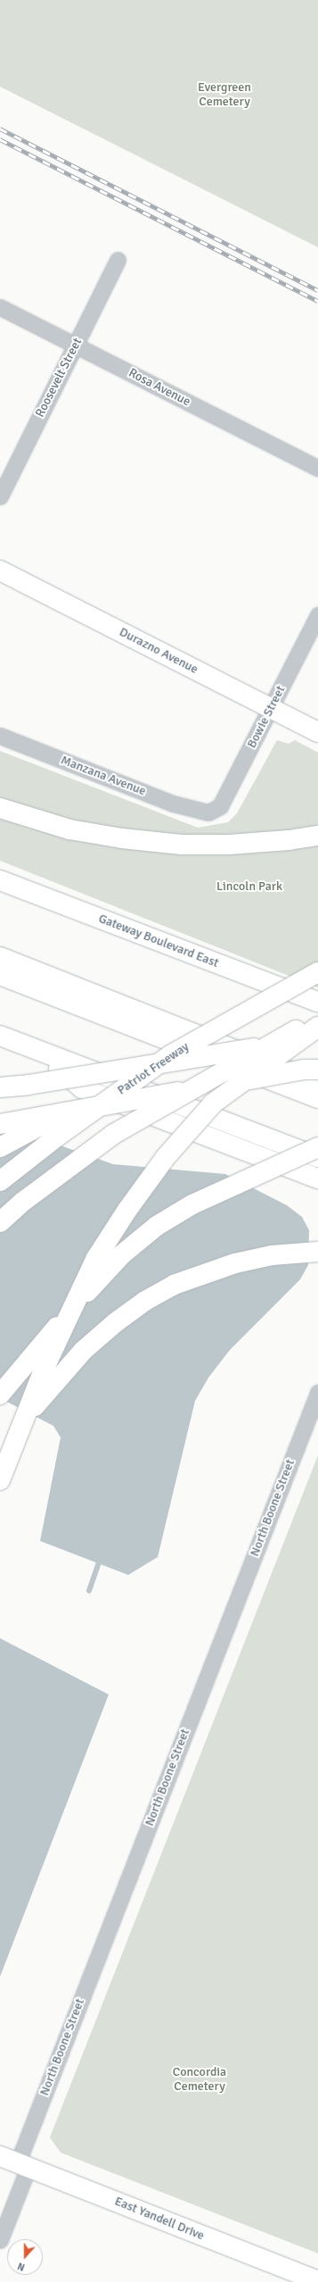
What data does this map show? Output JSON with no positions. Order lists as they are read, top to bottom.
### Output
{
  "streets": {
    "main road": [
      "Durazno Avenue",
      "Gateway Boulevard East",
      "Patriot Freeway",
      "East Yandell Drive"
    ],
    "street": [
      "Roosevelt Street",
      "Rosa Avenue",
      "Bowie Street",
      "Manzana Avenue",
      "North Boone Street"
    ]
  },
  "crossings": [
    ["Roosevelt Street", "Rosa Avenue"],
    ["Durazno Avenue", "Bowie Street"],
    ["Bowie Street", "Manzana Avenue"],
    ["North Boone Street", "East Yandell Drive"]
  ],
  "parks": ["Evergreen Cemetery", "Lincoln Park", "Concordia Cemetery"],
  "north": "bottom"
}
